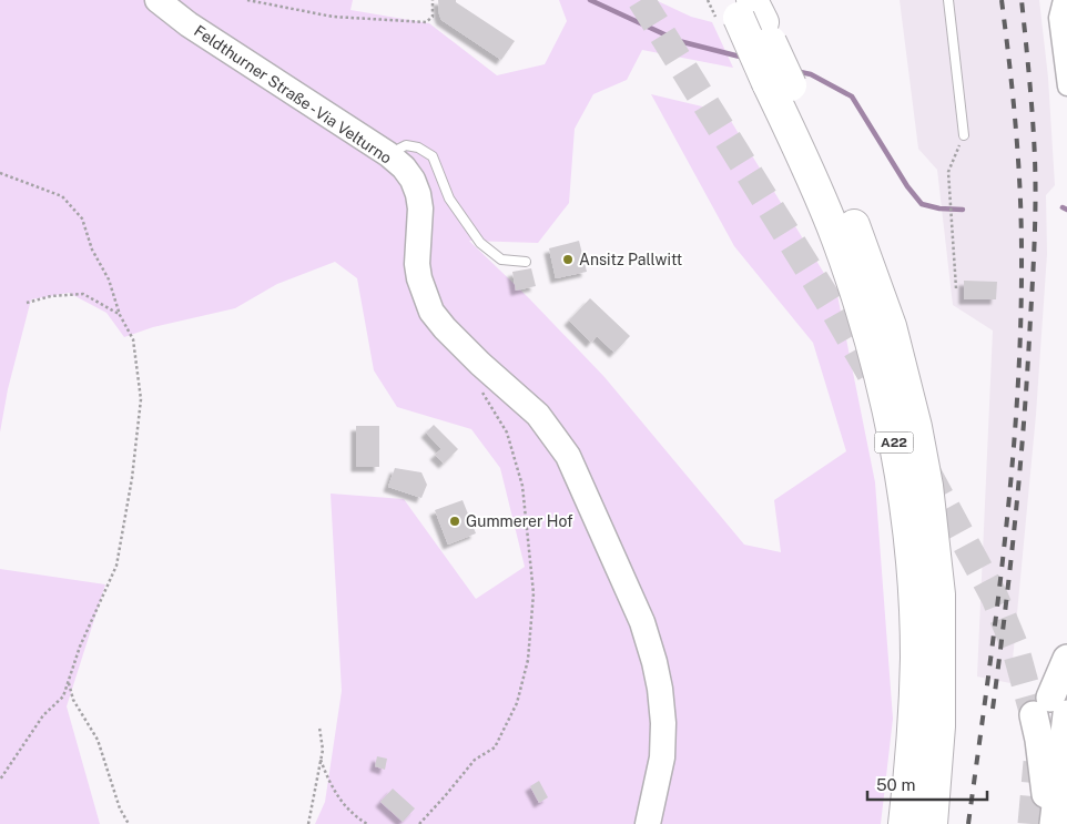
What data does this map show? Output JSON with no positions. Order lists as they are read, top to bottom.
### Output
{
  "streets": {
    "highway": ["A22"],
    "street": ["Feldthurner Straße - Via Velturno"]
  },
  "places": ["Ansitz Pallwitt", "Gummerer Hof"],
  "scale_bar": "50 m"
}
